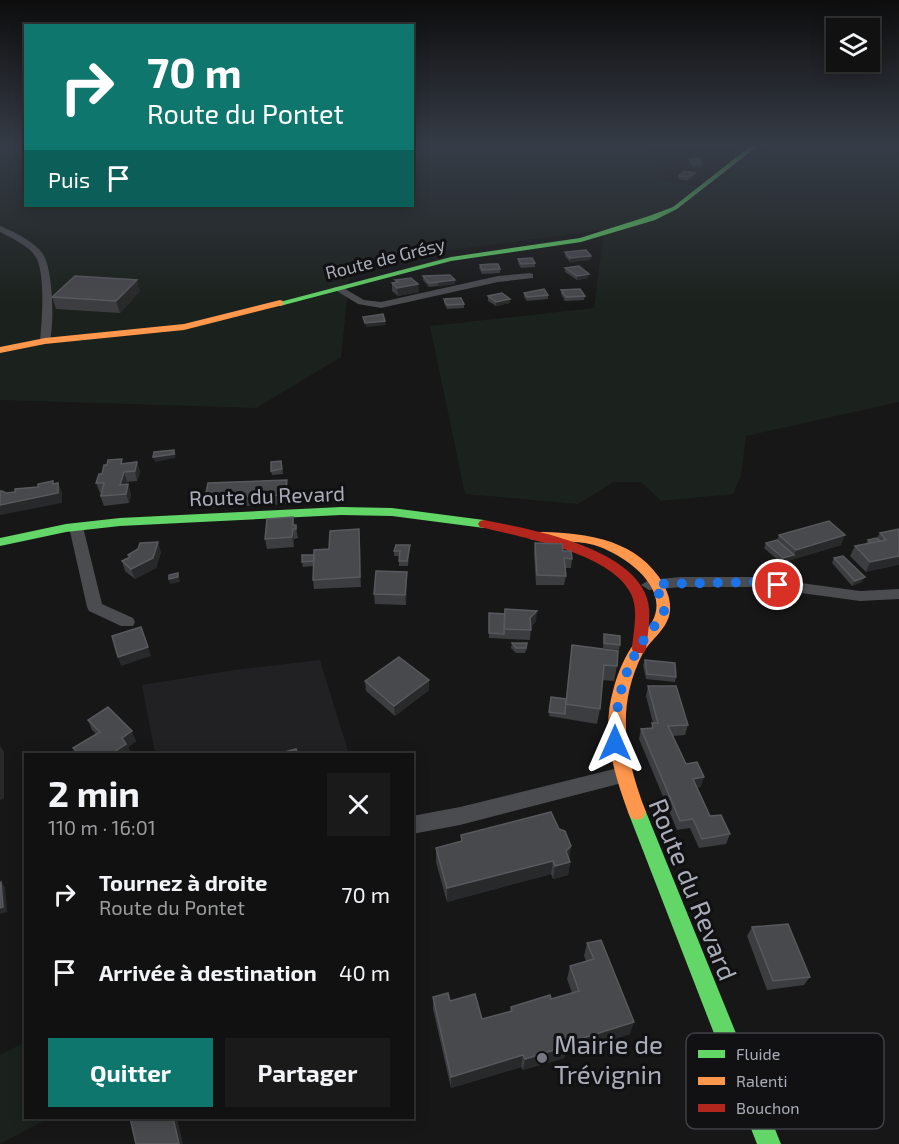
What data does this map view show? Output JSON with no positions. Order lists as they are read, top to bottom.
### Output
{
  "streets": {
    "main road": ["Route de Grésy", "Route du Revard"]
  },
  "places": ["Mairie de Trévignin"],
  "legend": ["Fluide", "Ralenti", "Bouchon"],
  "page": {
    "turn": ["70 m", "Route du Pontet"],
    "then": "Puis",
    "heading": ["2 min", "110 m · 16:01"],
    "list": [
      {
        "name": "Tournez à droite",
        "note": "Route du Pontet",
        "value": "70 m"
      },
      {
        "name": "Arrivée à destination",
        "value": "40 m"
      }
    ],
    "buttons": ["Quitter", "Partager"]
  }
}
